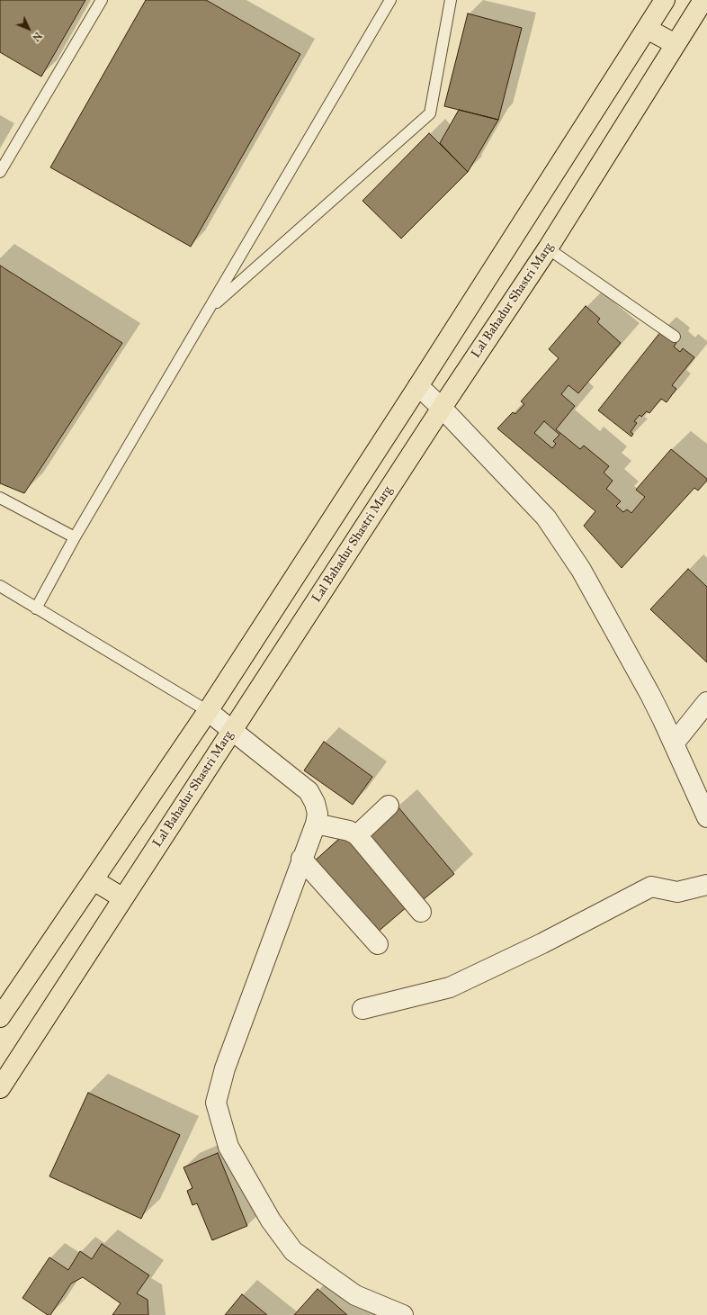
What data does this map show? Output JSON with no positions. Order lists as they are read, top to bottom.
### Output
{
  "streets": {
    "main road": ["Lal Bahadur Shastri Marg"]
  },
  "north": "bottom right"
}
